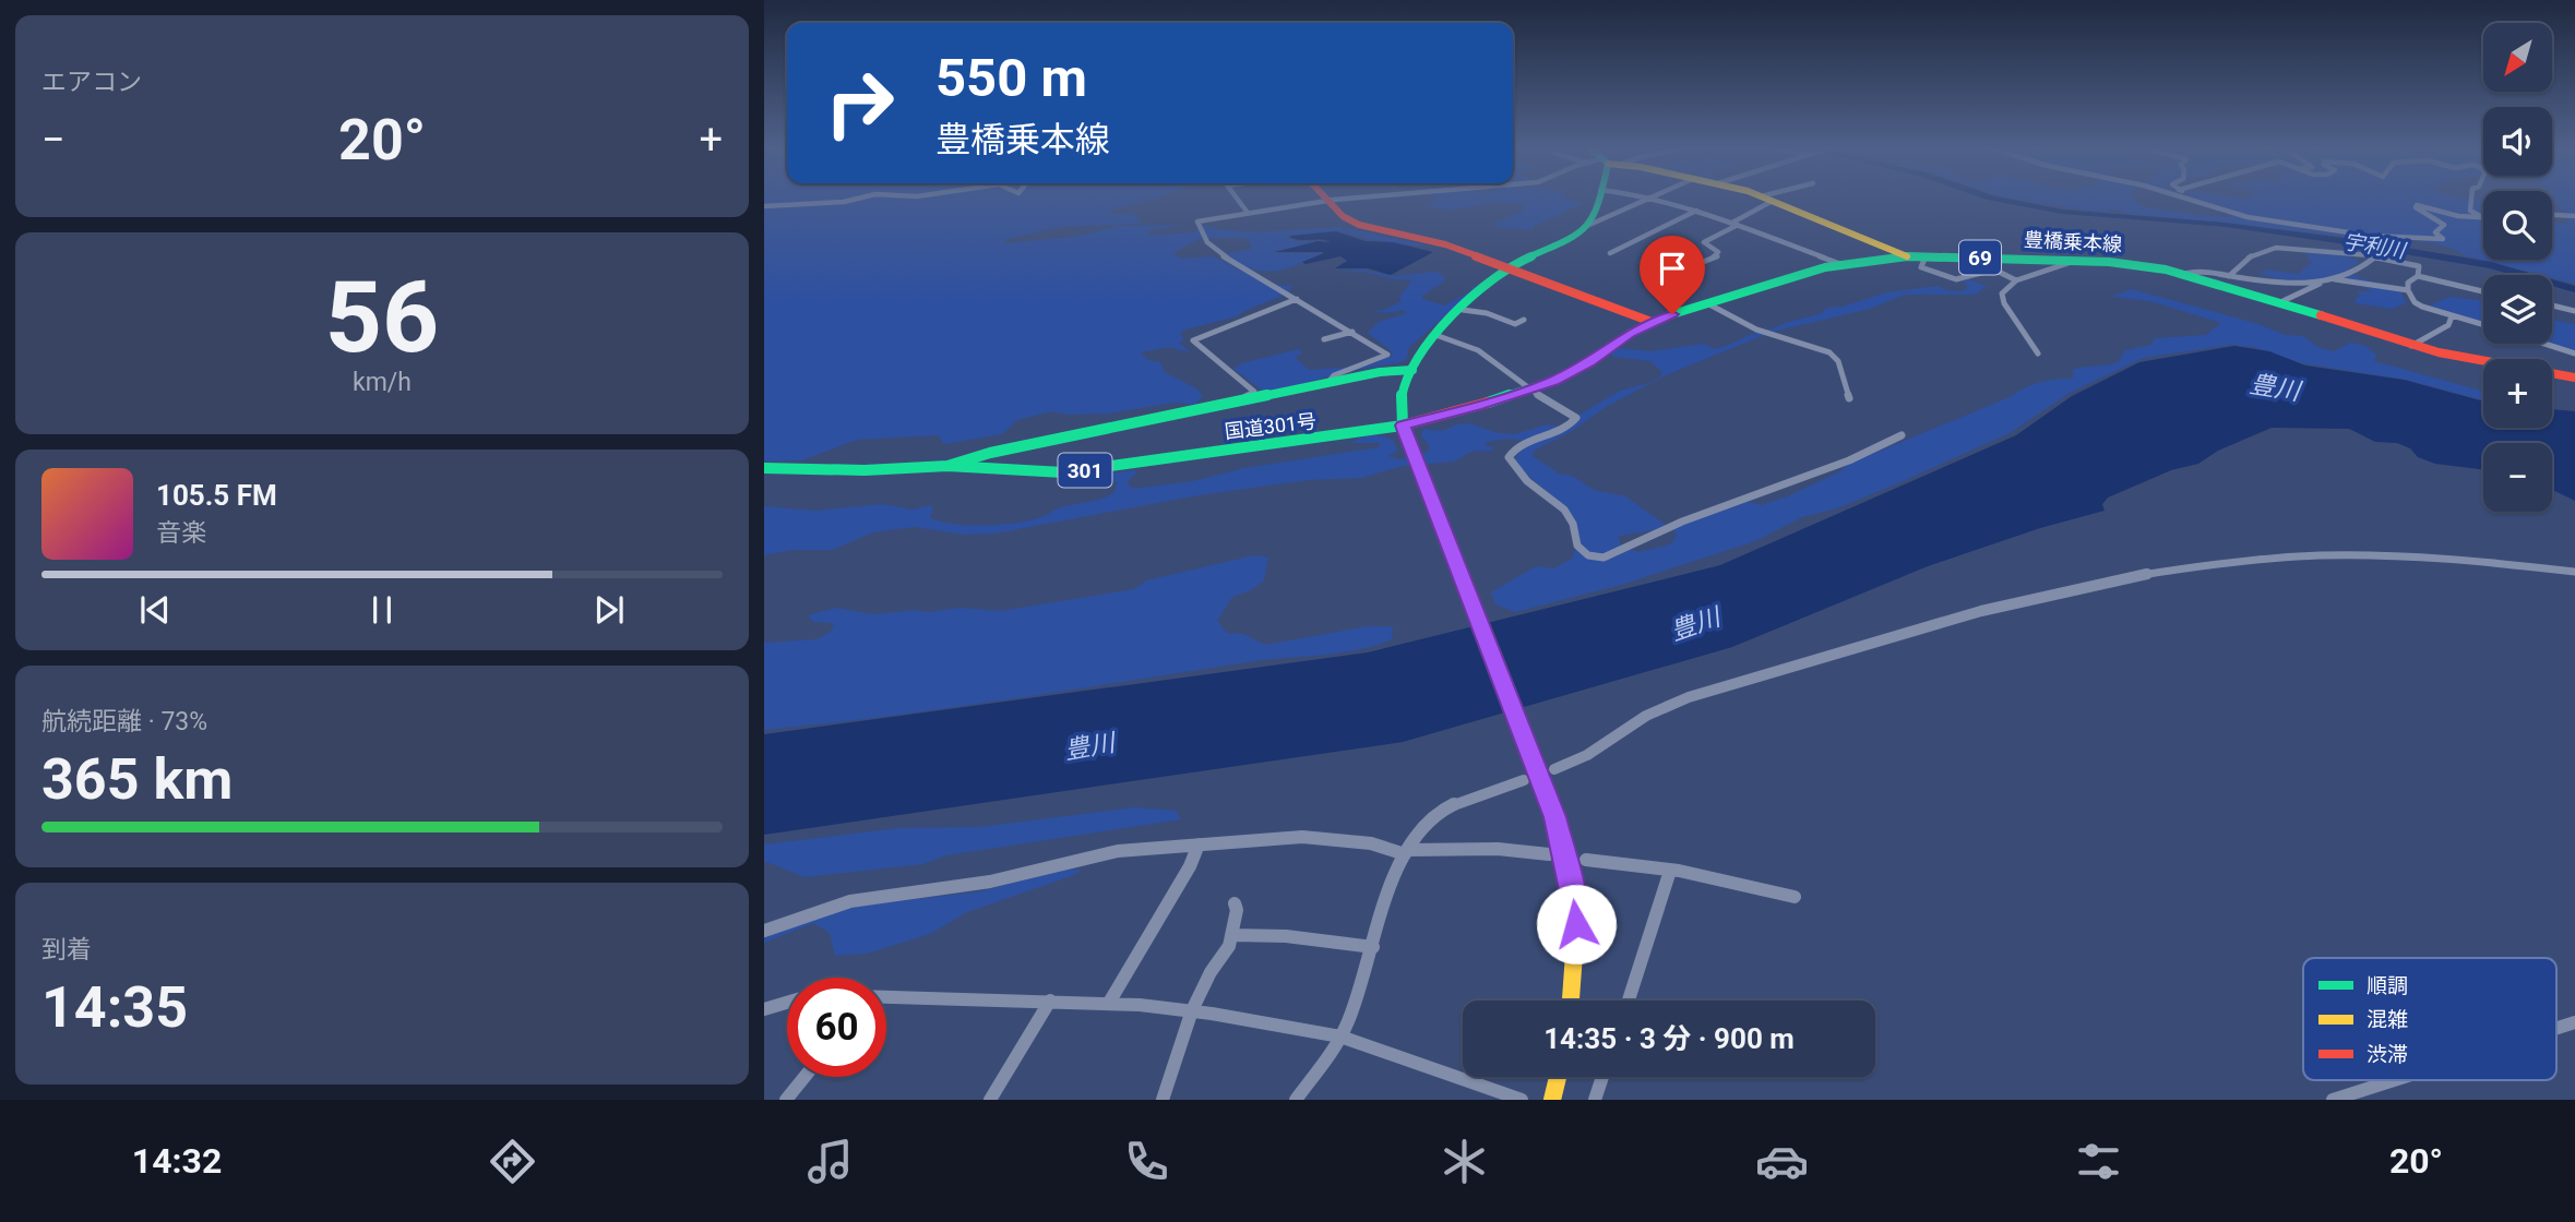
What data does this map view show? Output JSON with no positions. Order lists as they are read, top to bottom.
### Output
{
  "streets": {
    "main road": [
      "豊橋乗本線",
      "69",
      "国道301号",
      "301"
    ]
  },
  "crossings": [
    ["豊橋乗本線", "国道301号"]
  ],
  "water": ["宇利川", "豊川"],
  "legend": ["順調", "混雑", "渋滞"],
  "north": "bottom left",
  "page": {
    "tile": [
      "エアコン",
      ["56", "km/h"],
      ["航続距離 · 73%", "365 km"],
      ["到着", "14:35"]
    ],
    "map_buttons": ["+", "−"],
    "turn": ["550 m", "豊橋乗本線"],
    "heat": ["−", "20°", "+"],
    "song": ["105.5 FM", "音楽"],
    "limit": "60",
    "trip": "14:35 · 3 分 · 900 m",
    "tabs": ["14:32", "20°"]
  }
}
